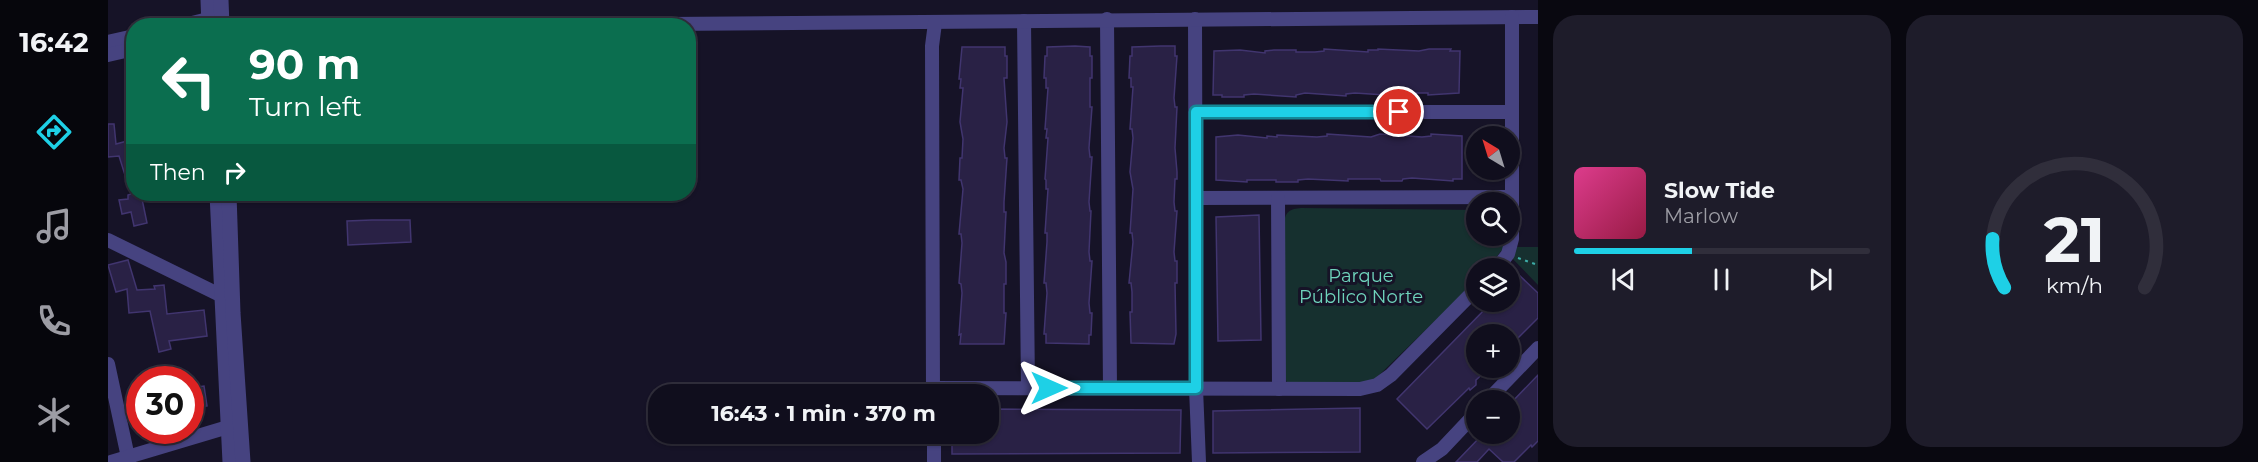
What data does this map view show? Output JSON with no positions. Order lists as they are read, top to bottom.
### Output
{
  "parks": ["Parque Público Norte"],
  "north": "top left",
  "page": {
    "tabs": "16:42",
    "turn": ["90 m", "Turn left"],
    "map_buttons": ["+", "−"],
    "then": "Then",
    "song": ["Slow Tide", "Marlow"],
    "limit": "30",
    "trip": "16:43 · 1 min · 370 m",
    "gauge": ["21", "km/h"]
  }
}
